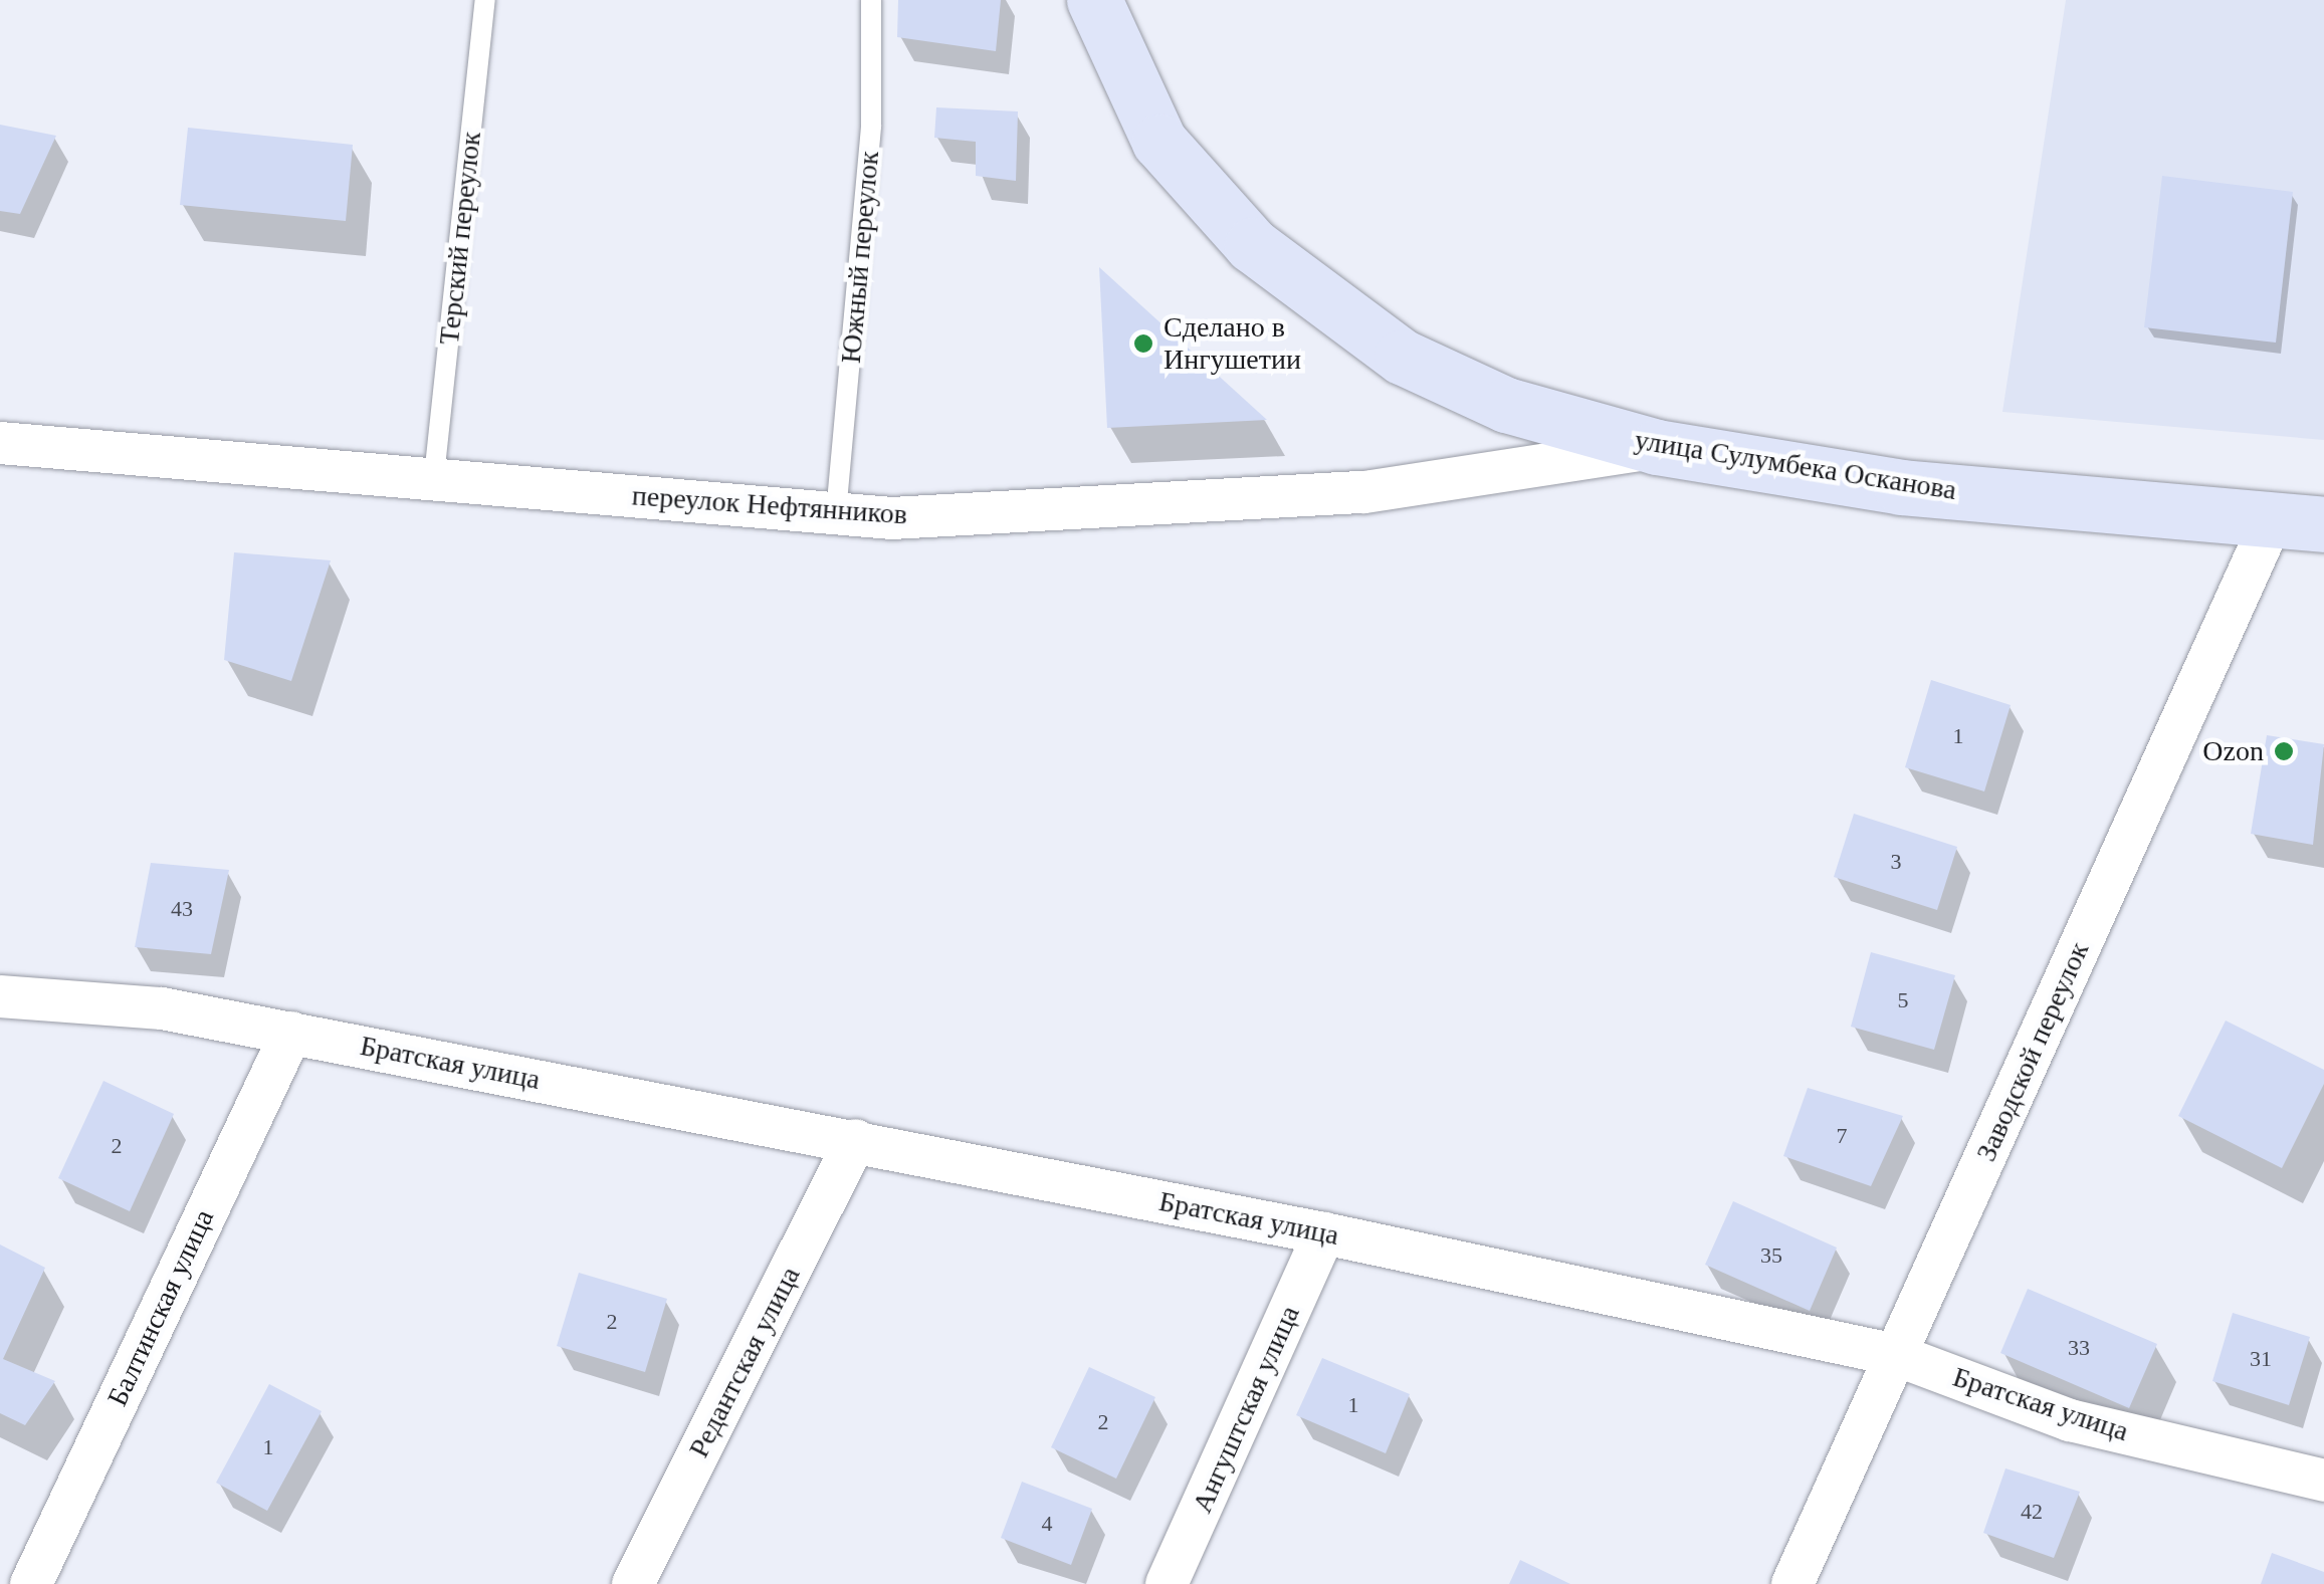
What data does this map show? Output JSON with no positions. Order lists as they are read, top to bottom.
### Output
{
  "streets": {
    "main road": ["улица Сулумбека Осканова"],
    "street": [
      "переулок Нефтянников",
      "Заводской переулок",
      "Братская улица",
      "Балтинская улица",
      "Редантская улица",
      "Ангуштская улица"
    ],
    "lane": ["Терский переулок", "Южный переулок"]
  },
  "crossings": [
    ["Терский переулок", "переулок Нефтянников"],
    ["Южный переулок", "переулок Нефтянников"],
    ["улица Сулумбека Осканова", "переулок Нефтянников"],
    ["улица Сулумбека Осканова", "Заводской переулок"],
    ["Заводской переулок", "Братская улица"],
    ["Братская улица", "Балтинская улица"],
    ["Братская улица", "Редантская улица"],
    ["Братская улица", "Ангуштская улица"]
  ],
  "places": ["Сделано в Ингушетии", "Ozon"],
  "house_numbers": [
    "1",
    "3",
    "43",
    "5",
    "7",
    "2",
    "35",
    "2",
    "33",
    "31",
    "1",
    "2",
    "1",
    "42",
    "4"
  ]
}
